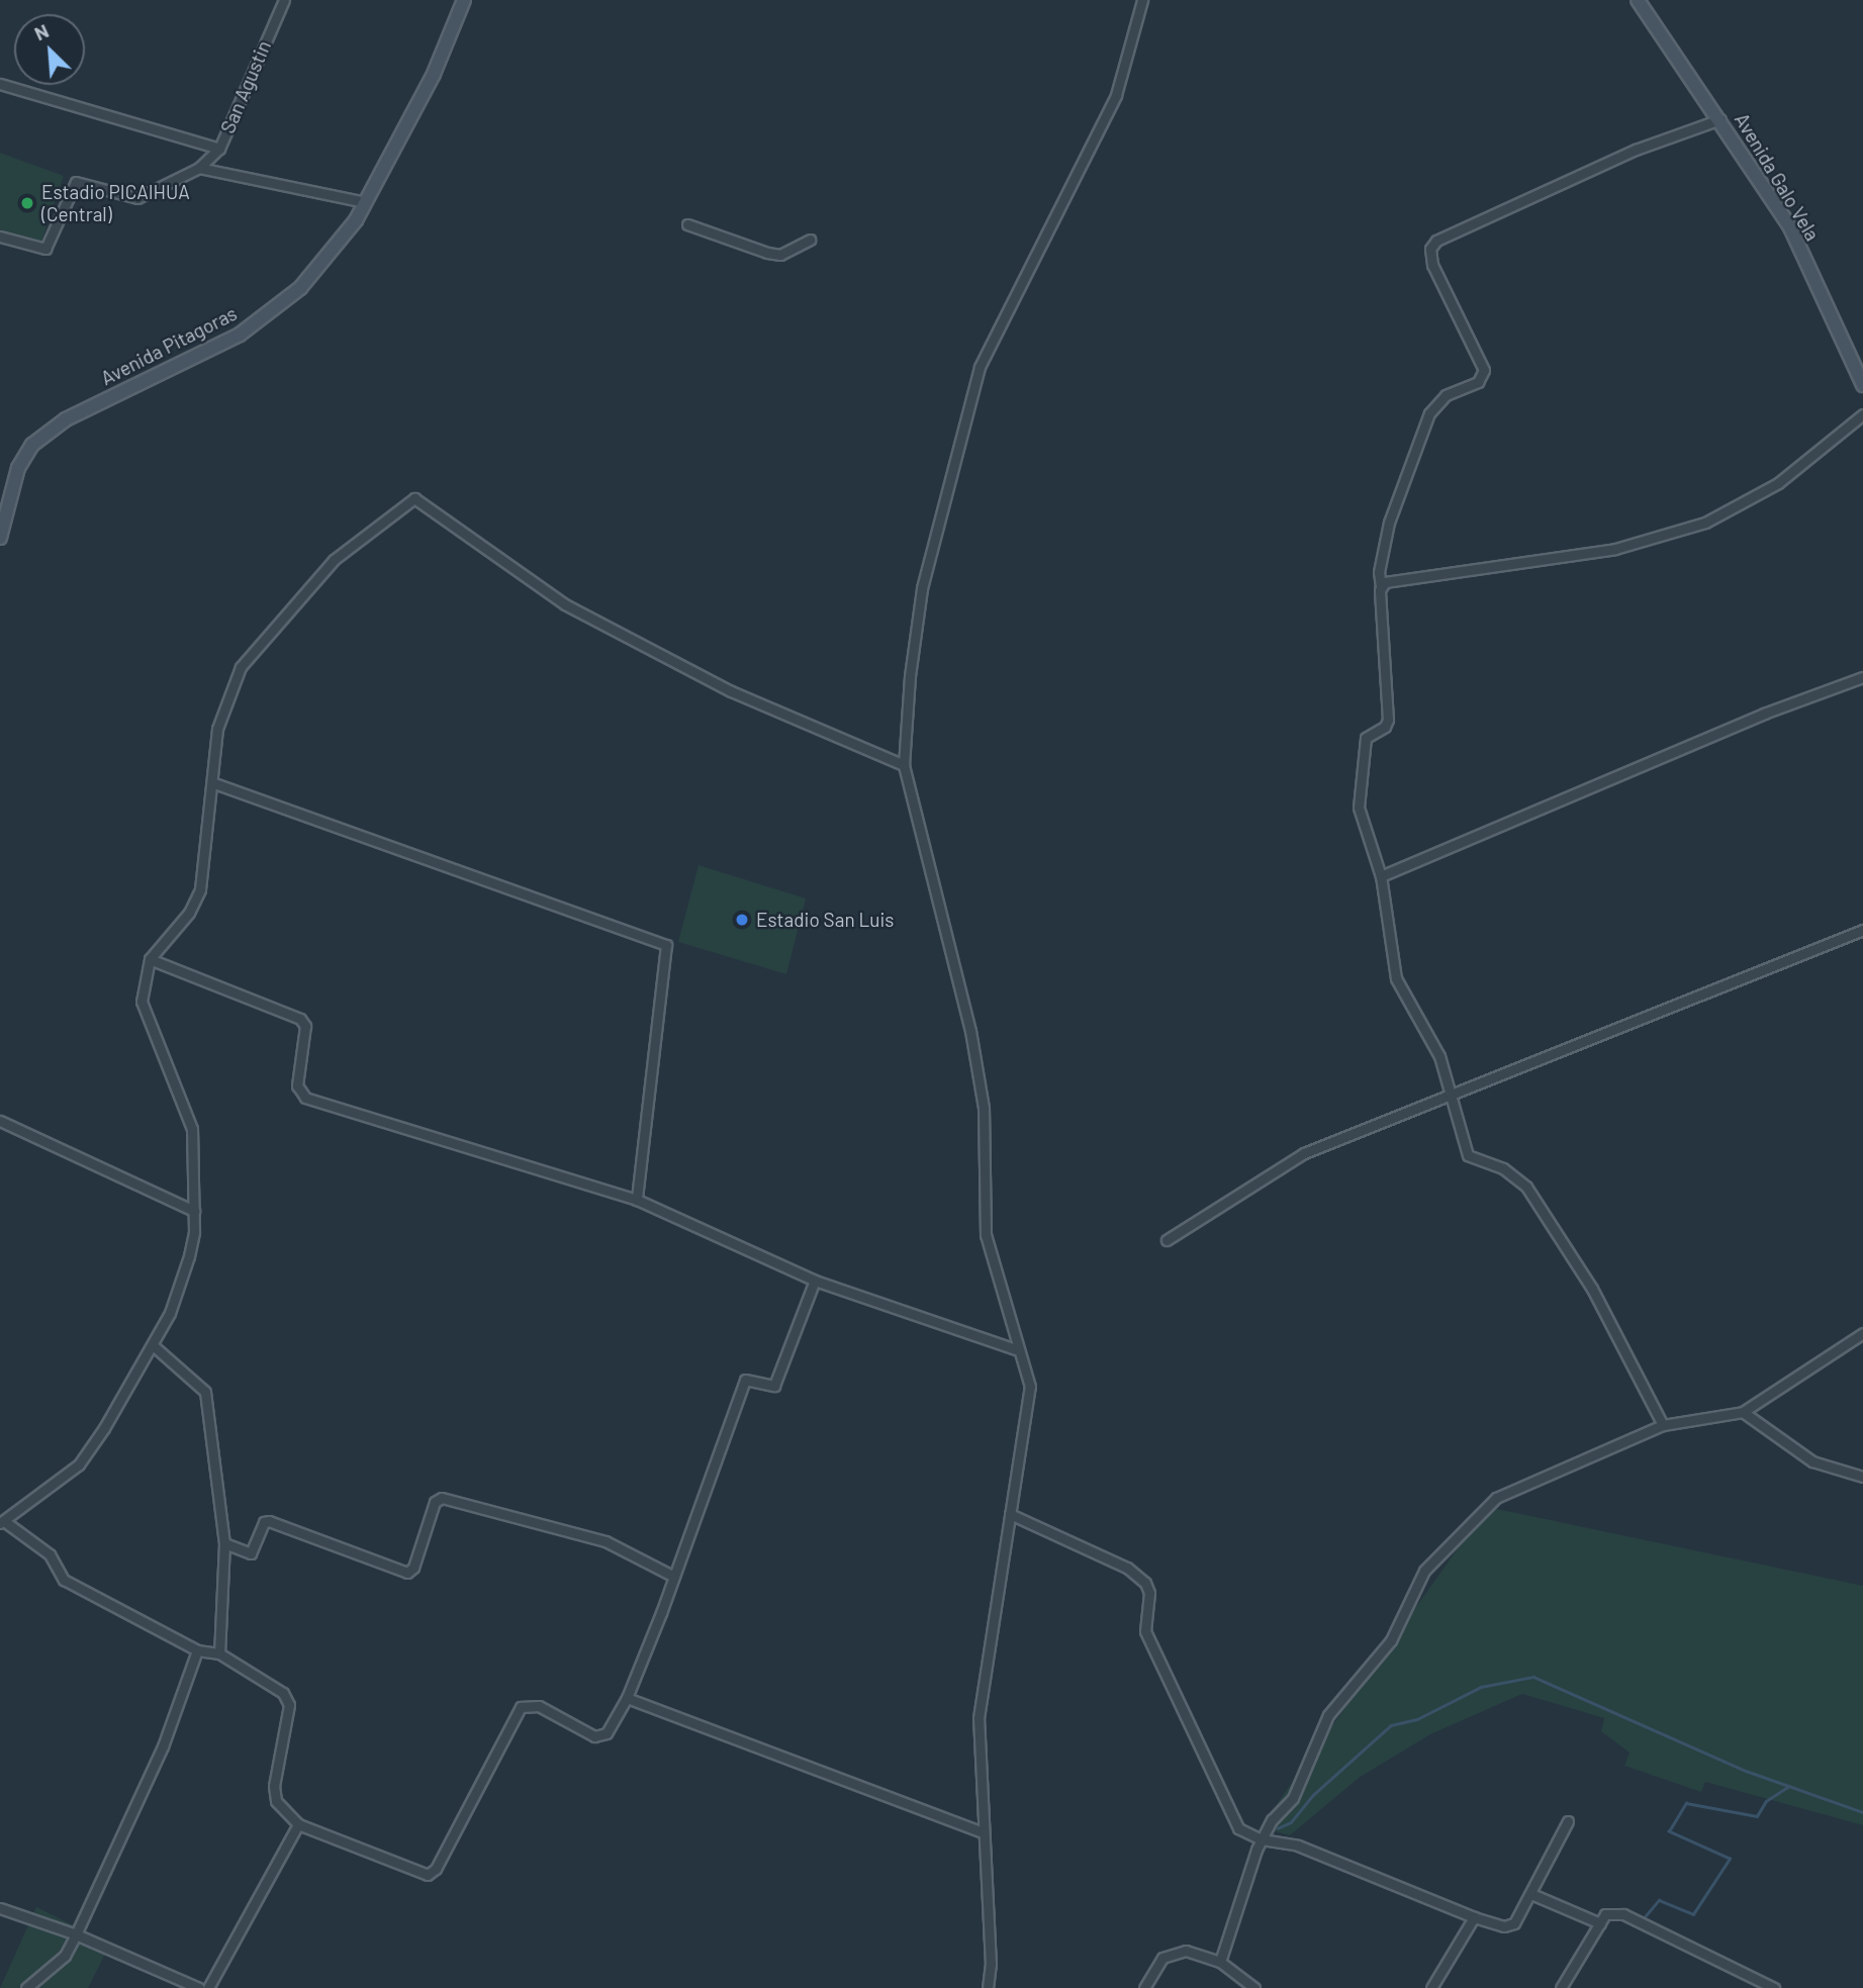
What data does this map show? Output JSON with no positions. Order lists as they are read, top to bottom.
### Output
{
  "streets": {
    "main road": ["Avenida Galo Vela", "Avenida Pitagoras"],
    "street": ["San Agustin"]
  },
  "places": ["Estadio PICAIHUA (Central)", "Estadio San Luis"],
  "north": "top left"
}
